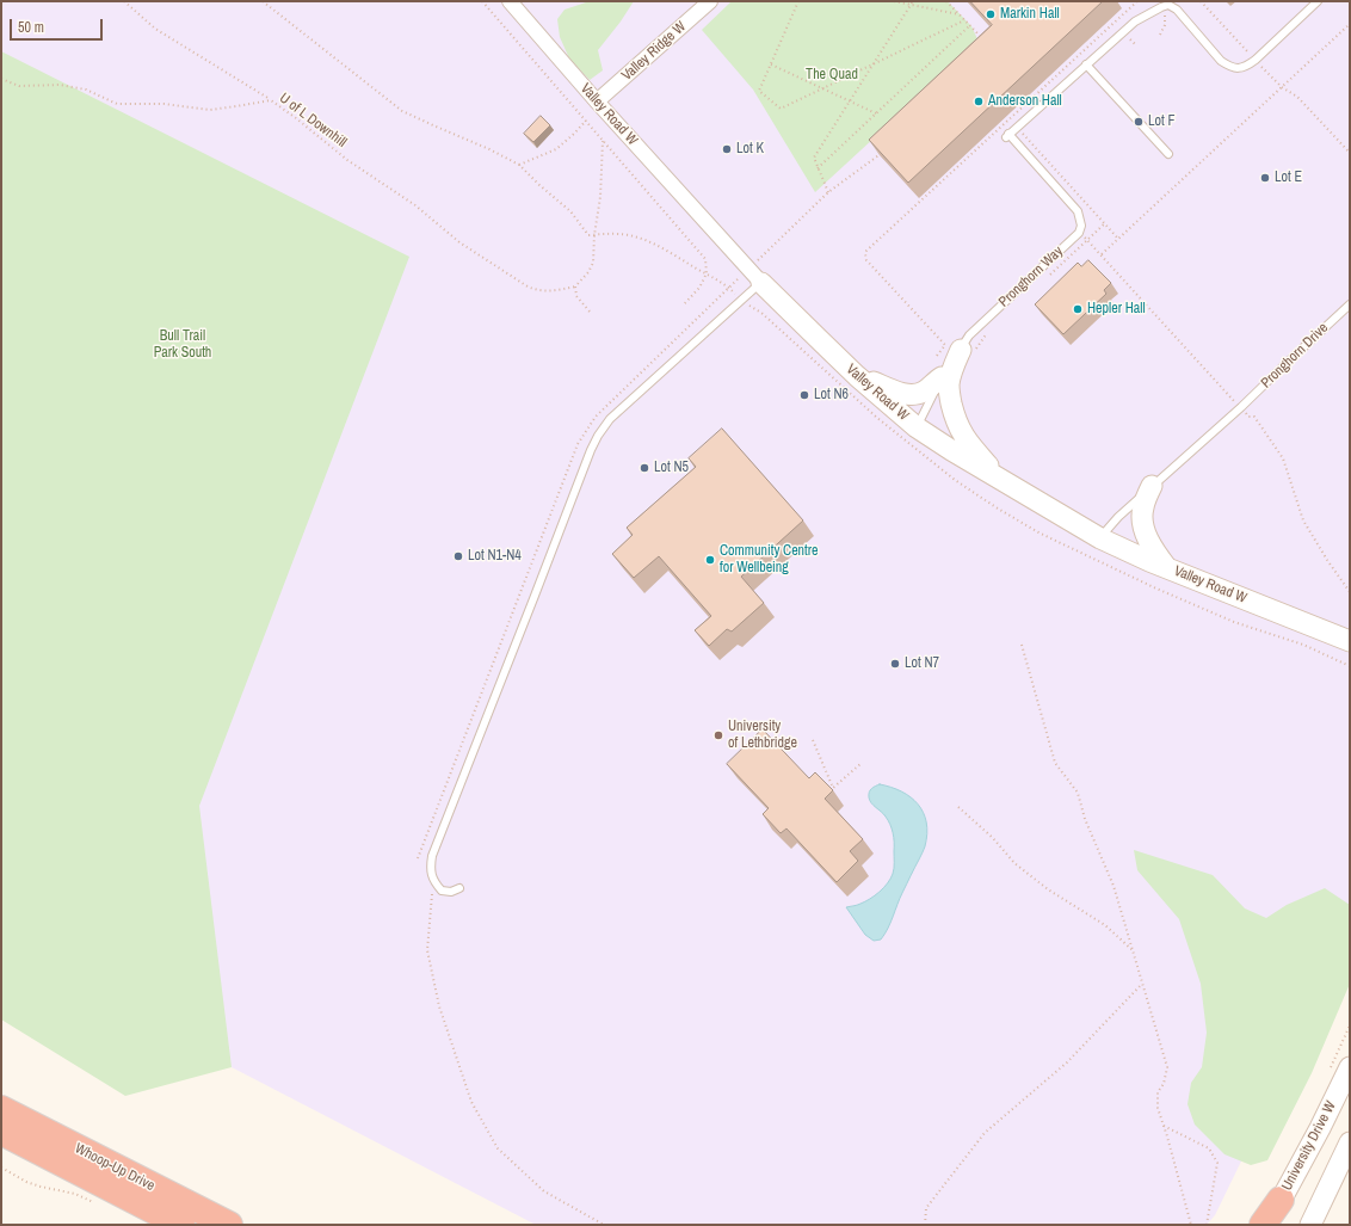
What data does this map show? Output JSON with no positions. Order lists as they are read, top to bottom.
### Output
{
  "streets": {
    "highway": ["Whoop-Up Drive"],
    "street": ["Valley Ridge W", "Valley Road W", "University Drive W"],
    "lane": ["Pronghorn Way", "Pronghorn Drive"],
    "path": ["U of L Downhill"]
  },
  "crossings": [
    ["Valley Ridge W", "Valley Road W"],
    ["Valley Road W", "Pronghorn Way"],
    ["Valley Road W", "Pronghorn Drive"]
  ],
  "parks": ["The Quad", "Bull Trail Park South"],
  "places": [
    "Markin Hall",
    "Anderson Hall",
    "Lot F",
    "Lot K",
    "Lot E",
    "Hepler Hall",
    "Lot N6",
    "Lot N5",
    "Lot N1-N4",
    "Community Centre for Wellbeing",
    "Lot N7",
    "University of Lethbridge"
  ],
  "scale_bar": "50 m"
}
